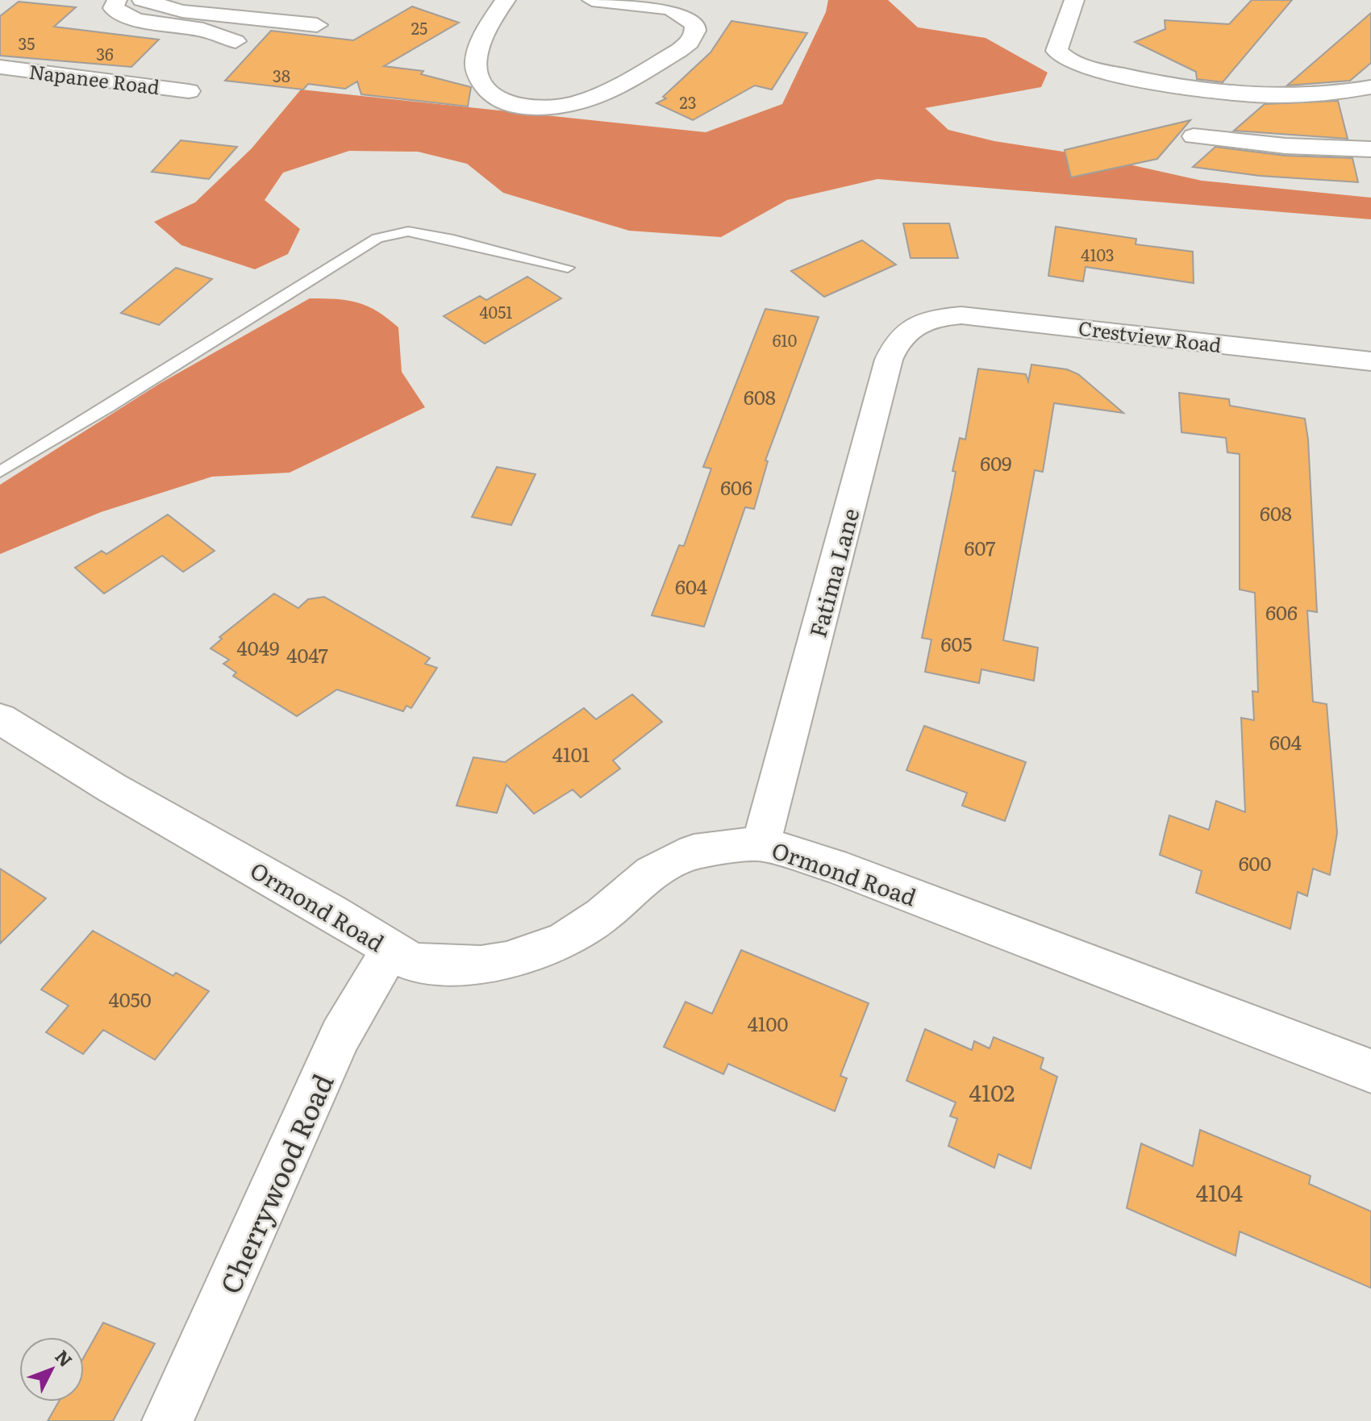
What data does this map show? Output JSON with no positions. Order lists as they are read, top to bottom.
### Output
{
  "streets": {
    "street": [
      "Napanee Road",
      "Crestview Road",
      "Fatima Lane",
      "Ormond Road",
      "Cherrywood Road"
    ]
  },
  "crossings": [
    ["Crestview Road", "Fatima Lane"],
    ["Fatima Lane", "Ormond Road"],
    ["Ormond Road", "Cherrywood Road"]
  ],
  "house_numbers": [
    "25",
    "35",
    "36",
    "38",
    "23",
    "4103",
    "4051",
    "610",
    "608",
    "609",
    "606",
    "608",
    "607",
    "604",
    "606",
    "605",
    "4049",
    "4047",
    "604",
    "4101",
    "600",
    "4050",
    "4100",
    "4102",
    "4104"
  ],
  "north": "top right"
}
